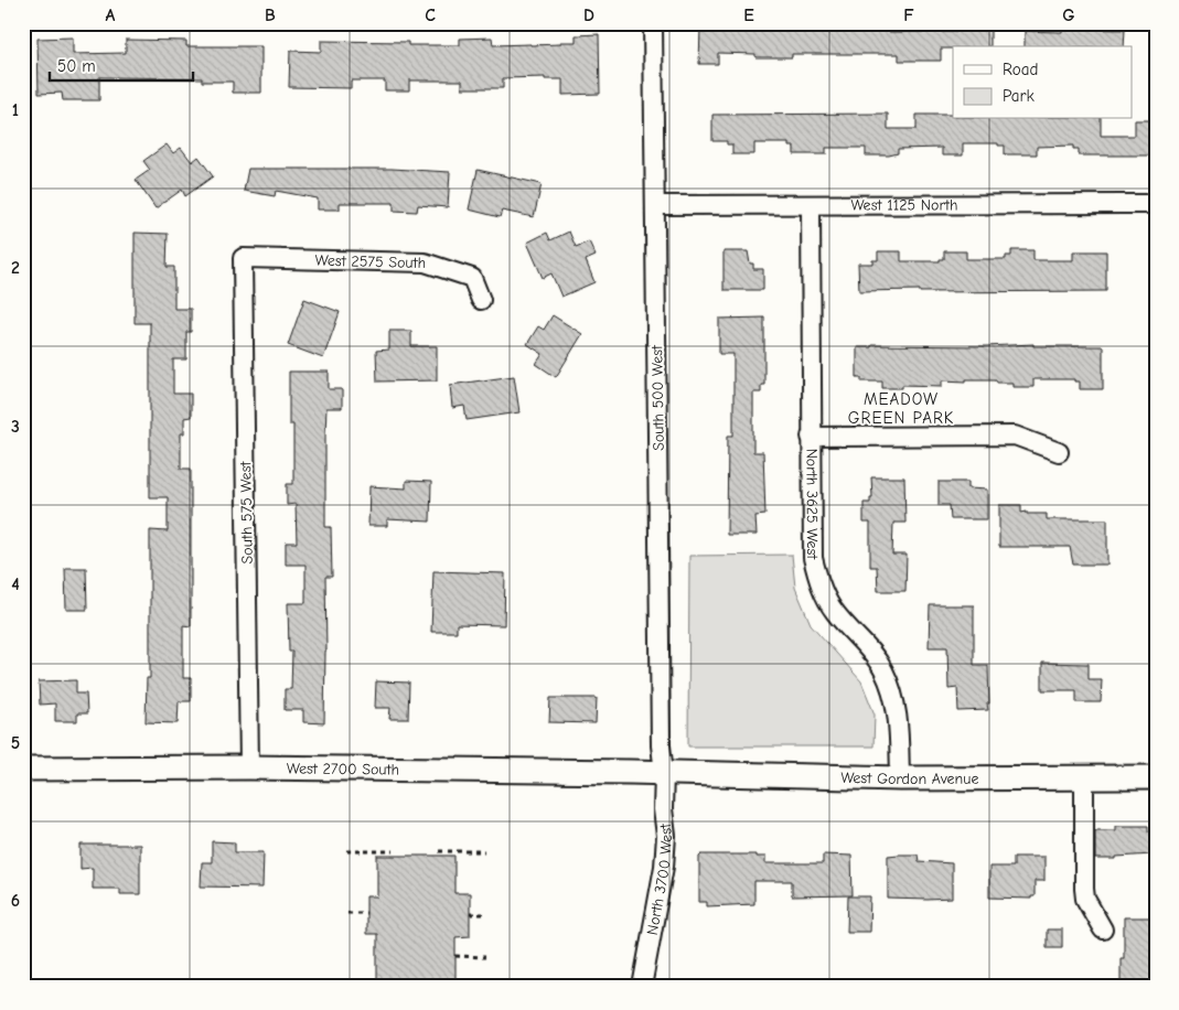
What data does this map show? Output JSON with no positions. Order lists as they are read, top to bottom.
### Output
{
  "streets": {
    "main road": ["West 2700 South", "West Gordon Avenue"],
    "street": [
      "West 1125 North",
      "West 2575 South",
      "South 500 West",
      "North 3625 West",
      "South 575 West",
      "North 3700 West"
    ]
  },
  "crossings": [
    ["West 1125 North", "South 500 West"],
    ["West 1125 North", "North 3625 West"],
    ["West 2575 South", "South 575 West"],
    ["South 500 West", "West 2700 South"],
    ["South 500 West", "West Gordon Avenue"],
    ["South 500 West", "North 3700 West"],
    ["North 3625 West", "West Gordon Avenue"],
    ["South 575 West", "West 2700 South"],
    ["West 2700 South", "West Gordon Avenue"],
    ["West 2700 South", "North 3700 West"],
    ["West Gordon Avenue", "North 3700 West"]
  ],
  "districts": ["MEADOW GREEN PARK"],
  "legend": ["Road", "Park"],
  "scale_bar": "50 m",
  "grid": {
    "columns": [
      "A",
      "B",
      "C",
      "D",
      "E",
      "F",
      "G"
    ],
    "rows": [
      "1",
      "2",
      "3",
      "4",
      "5",
      "6"
    ]
  }
}
